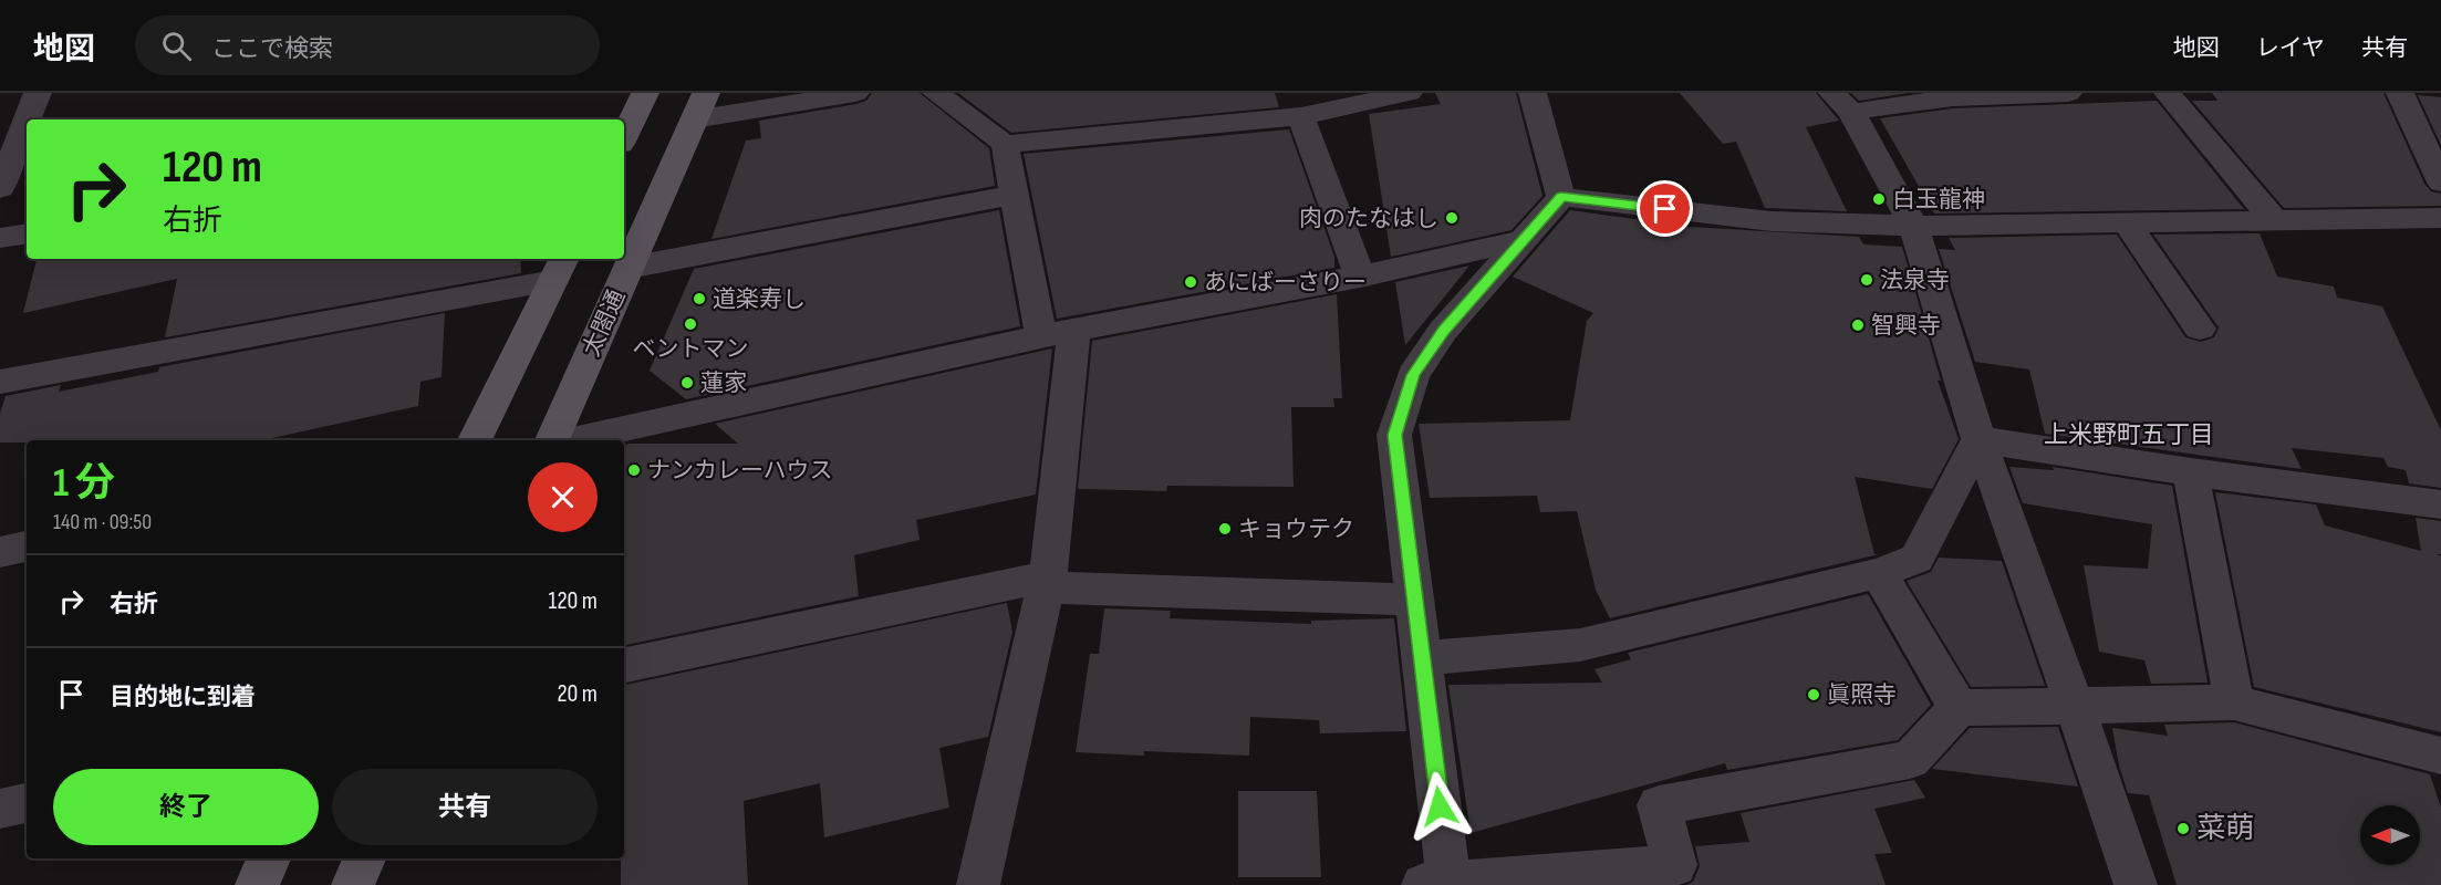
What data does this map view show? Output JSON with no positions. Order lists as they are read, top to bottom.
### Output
{
  "streets": {
    "main road": ["太閤通"]
  },
  "districts": ["上米野町五丁目"],
  "places": [
    "白玉龍神",
    "肉のたなはし",
    "法泉寺",
    "あにばーさりー",
    "道楽寿し",
    "ベントマン",
    "智興寺",
    "蓮家",
    "ナンカレーハウス",
    "キョウテク",
    "眞照寺",
    "菜萌"
  ],
  "north": "left",
  "page": {
    "header": "地図",
    "search": "ここで検索",
    "nav": ["地図", "レイヤ", "共有"],
    "turn": ["120 m", "右折"],
    "heading": ["1 分", "140 m · 09:50"],
    "list": [
      {
        "name": "右折",
        "value": "120 m"
      },
      {
        "name": "目的地に到着",
        "value": "20 m"
      }
    ],
    "buttons": ["終了", "共有"]
  }
}
